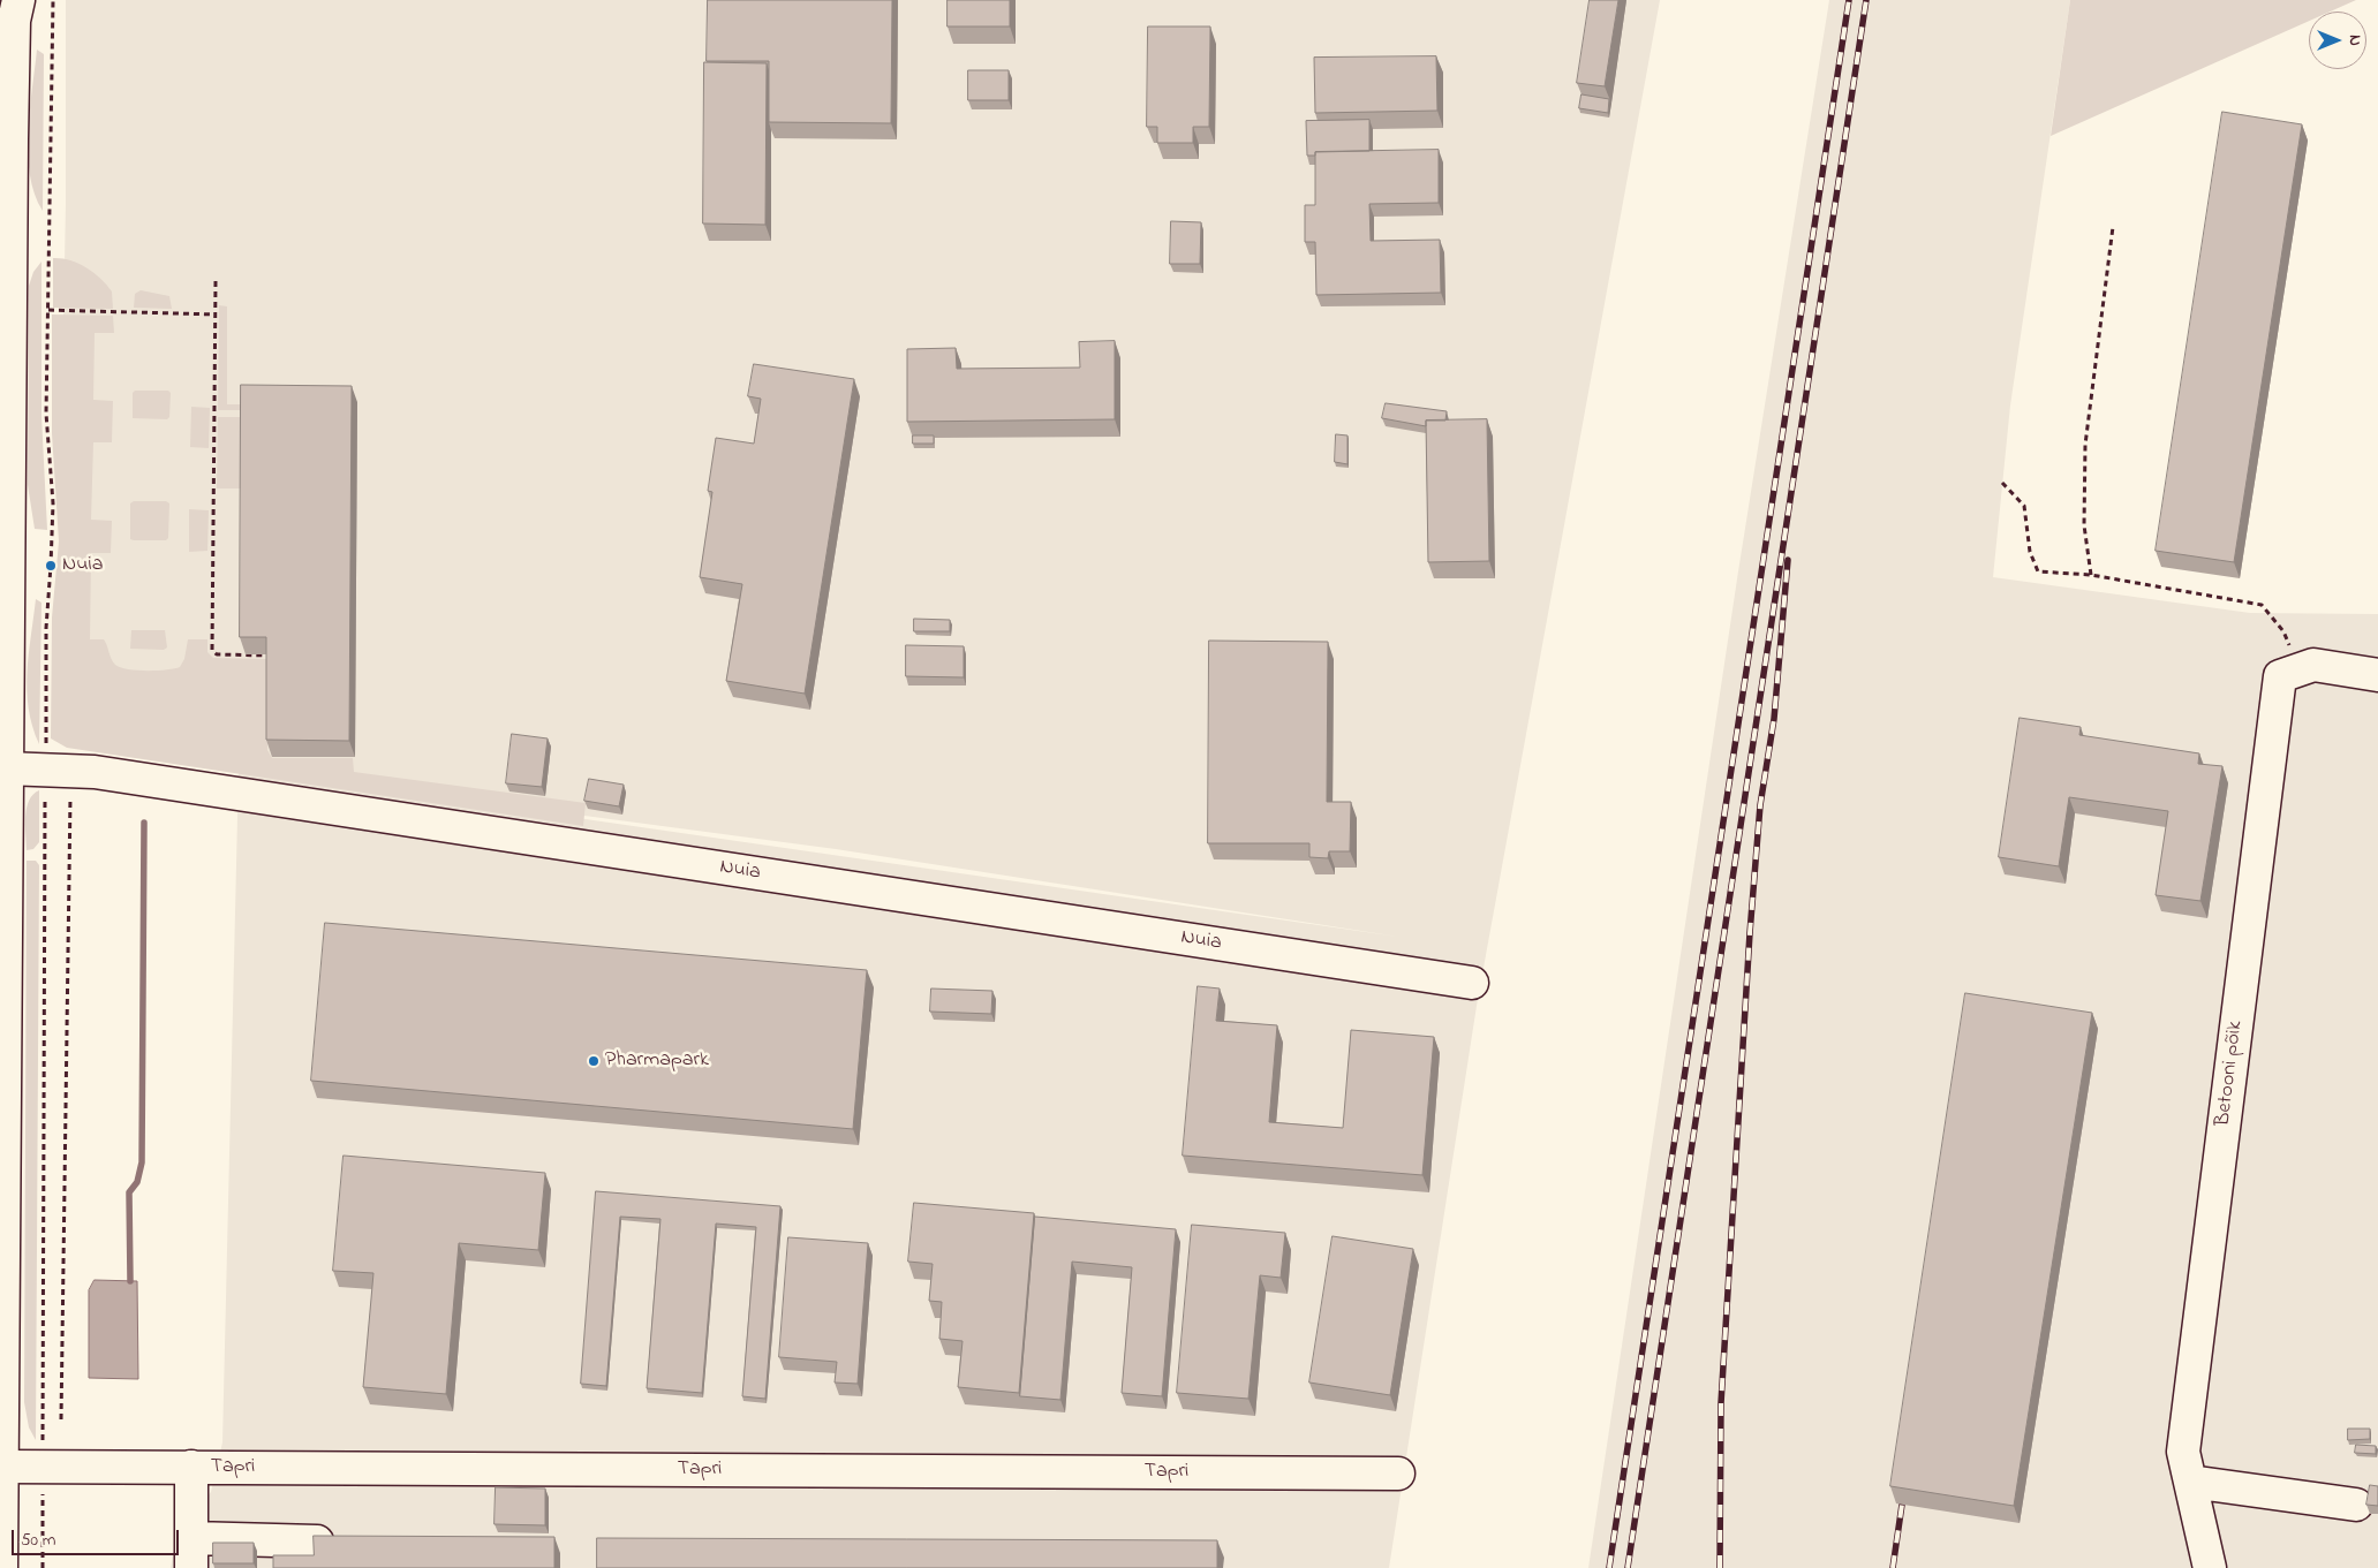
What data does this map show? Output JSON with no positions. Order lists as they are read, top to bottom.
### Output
{
  "streets": {
    "street": ["Nuia", "Betooni põik", "Tapri"]
  },
  "places": ["Nuia", "Pharmapark"],
  "scale_bar": "50 m",
  "north": "right"
}
